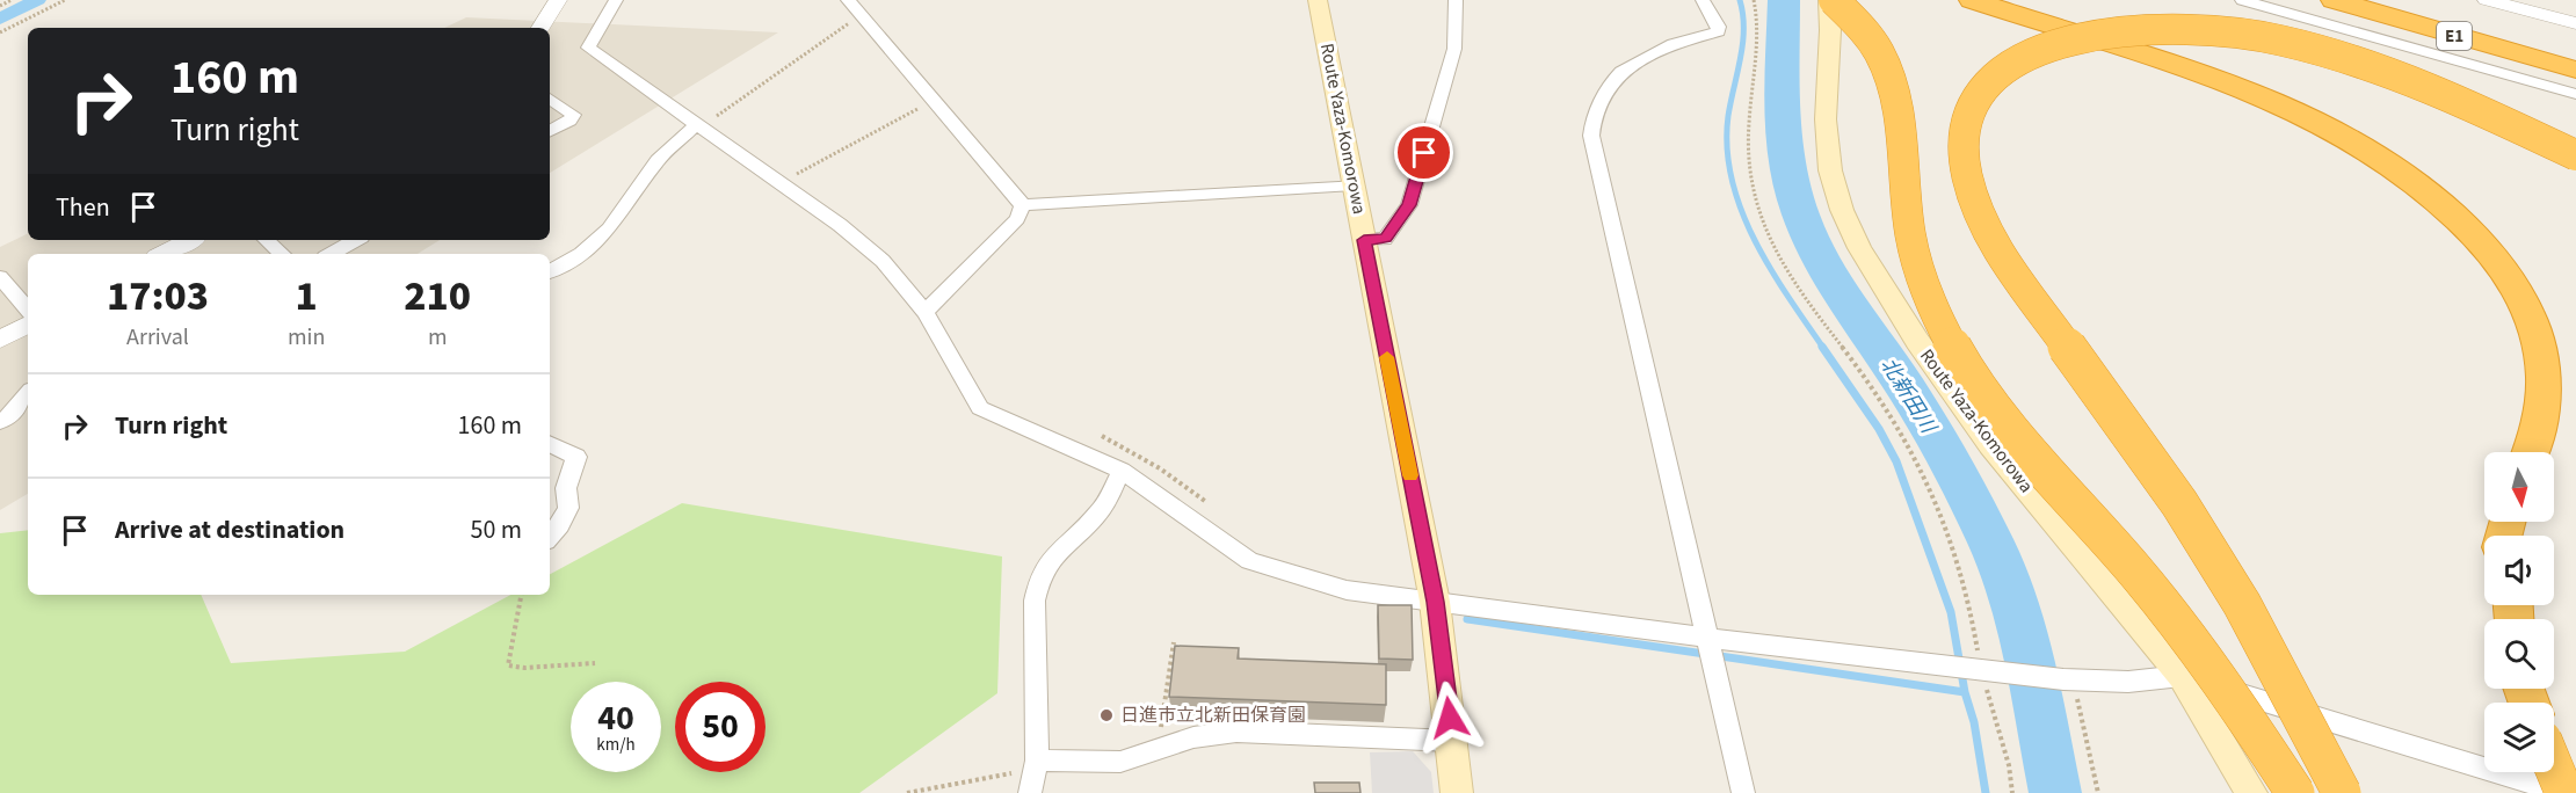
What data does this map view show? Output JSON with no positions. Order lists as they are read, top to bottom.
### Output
{
  "streets": {
    "highway": ["E1"],
    "main road": ["Route Yaza-Komorowa"]
  },
  "water": ["北新田川"],
  "places": ["日進市立北新田保育園"],
  "north": "bottom",
  "page": {
    "turn": ["160 m", "Turn right"],
    "then": "Then",
    "eta": [
      "17:03",
      "Arrival",
      "1",
      "min",
      "210",
      "m"
    ],
    "list": [
      {
        "name": "Turn right",
        "value": "160 m"
      },
      {
        "name": "Arrive at destination",
        "value": "50 m"
      }
    ],
    "speed": "40 km/h",
    "limit": "50"
  }
}
